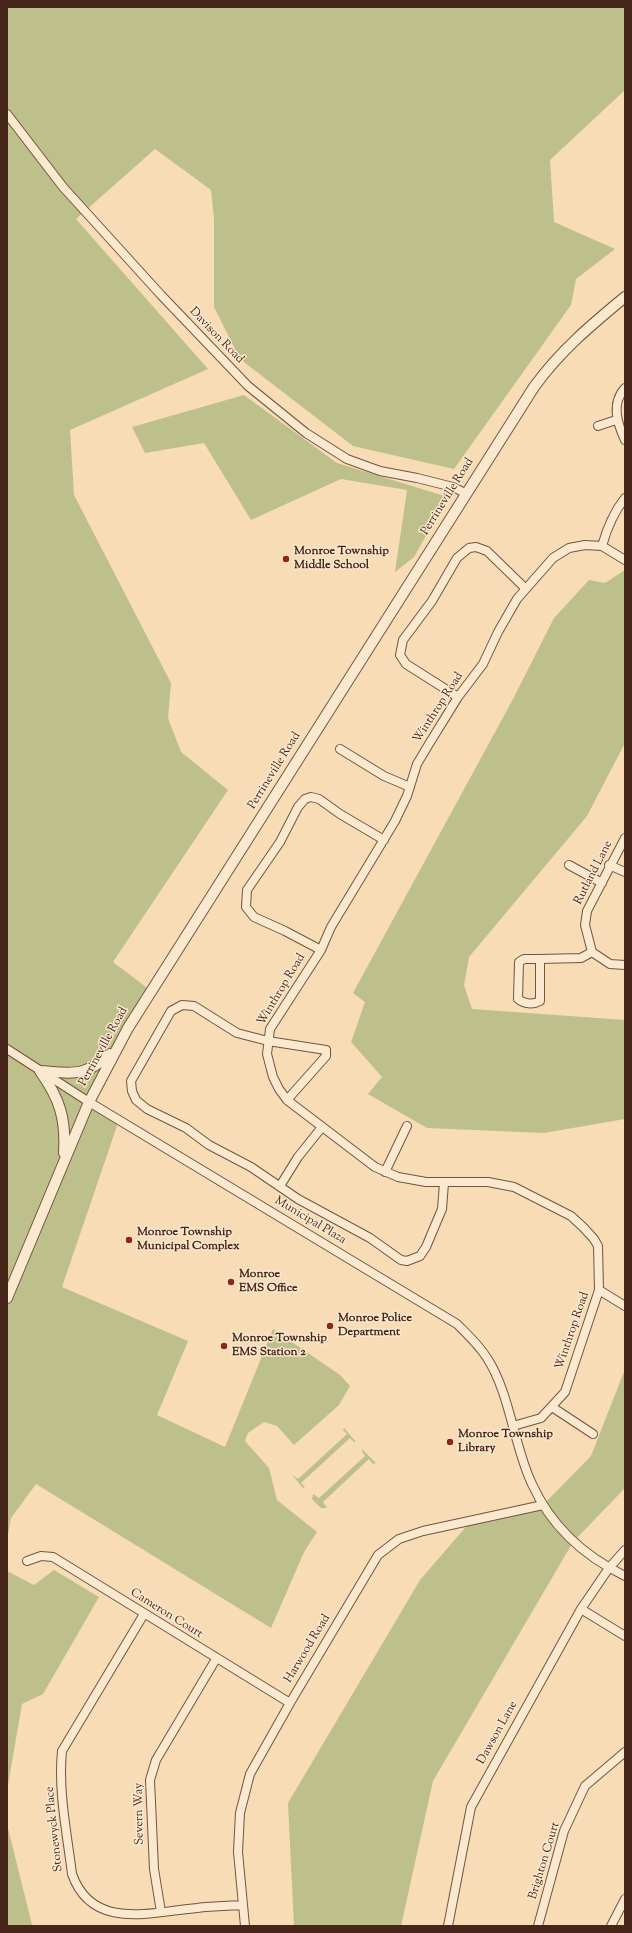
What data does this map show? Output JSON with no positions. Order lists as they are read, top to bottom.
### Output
{
  "streets": {
    "street": [
      "Davison Road",
      "Perrineville Road",
      "Winthrop Road",
      "Rutland Lane",
      "Municipal Plaza",
      "Cameron Court",
      "Harwood Road",
      "Dawson Lane",
      "Severn Way",
      "Stonewyck Place",
      "Brighton Court"
    ]
  },
  "crossings": [
    ["Davison Road", "Perrineville Road"],
    ["Perrineville Road", "Municipal Plaza"],
    ["Winthrop Road", "Municipal Plaza"],
    ["Municipal Plaza", "Harwood Road"],
    ["Municipal Plaza", "Dawson Lane"],
    ["Cameron Court", "Harwood Road"],
    ["Cameron Court", "Severn Way"],
    ["Cameron Court", "Stonewyck Place"],
    ["Harwood Road", "Stonewyck Place"],
    ["Severn Way", "Stonewyck Place"]
  ],
  "places": [
    "Monroe Township Middle School",
    "Monroe Township Municipal Complex",
    "Monroe EMS Office",
    "Monroe Police Department",
    "Monroe Township EMS Station 2",
    "Monroe Township Library"
  ]
}
